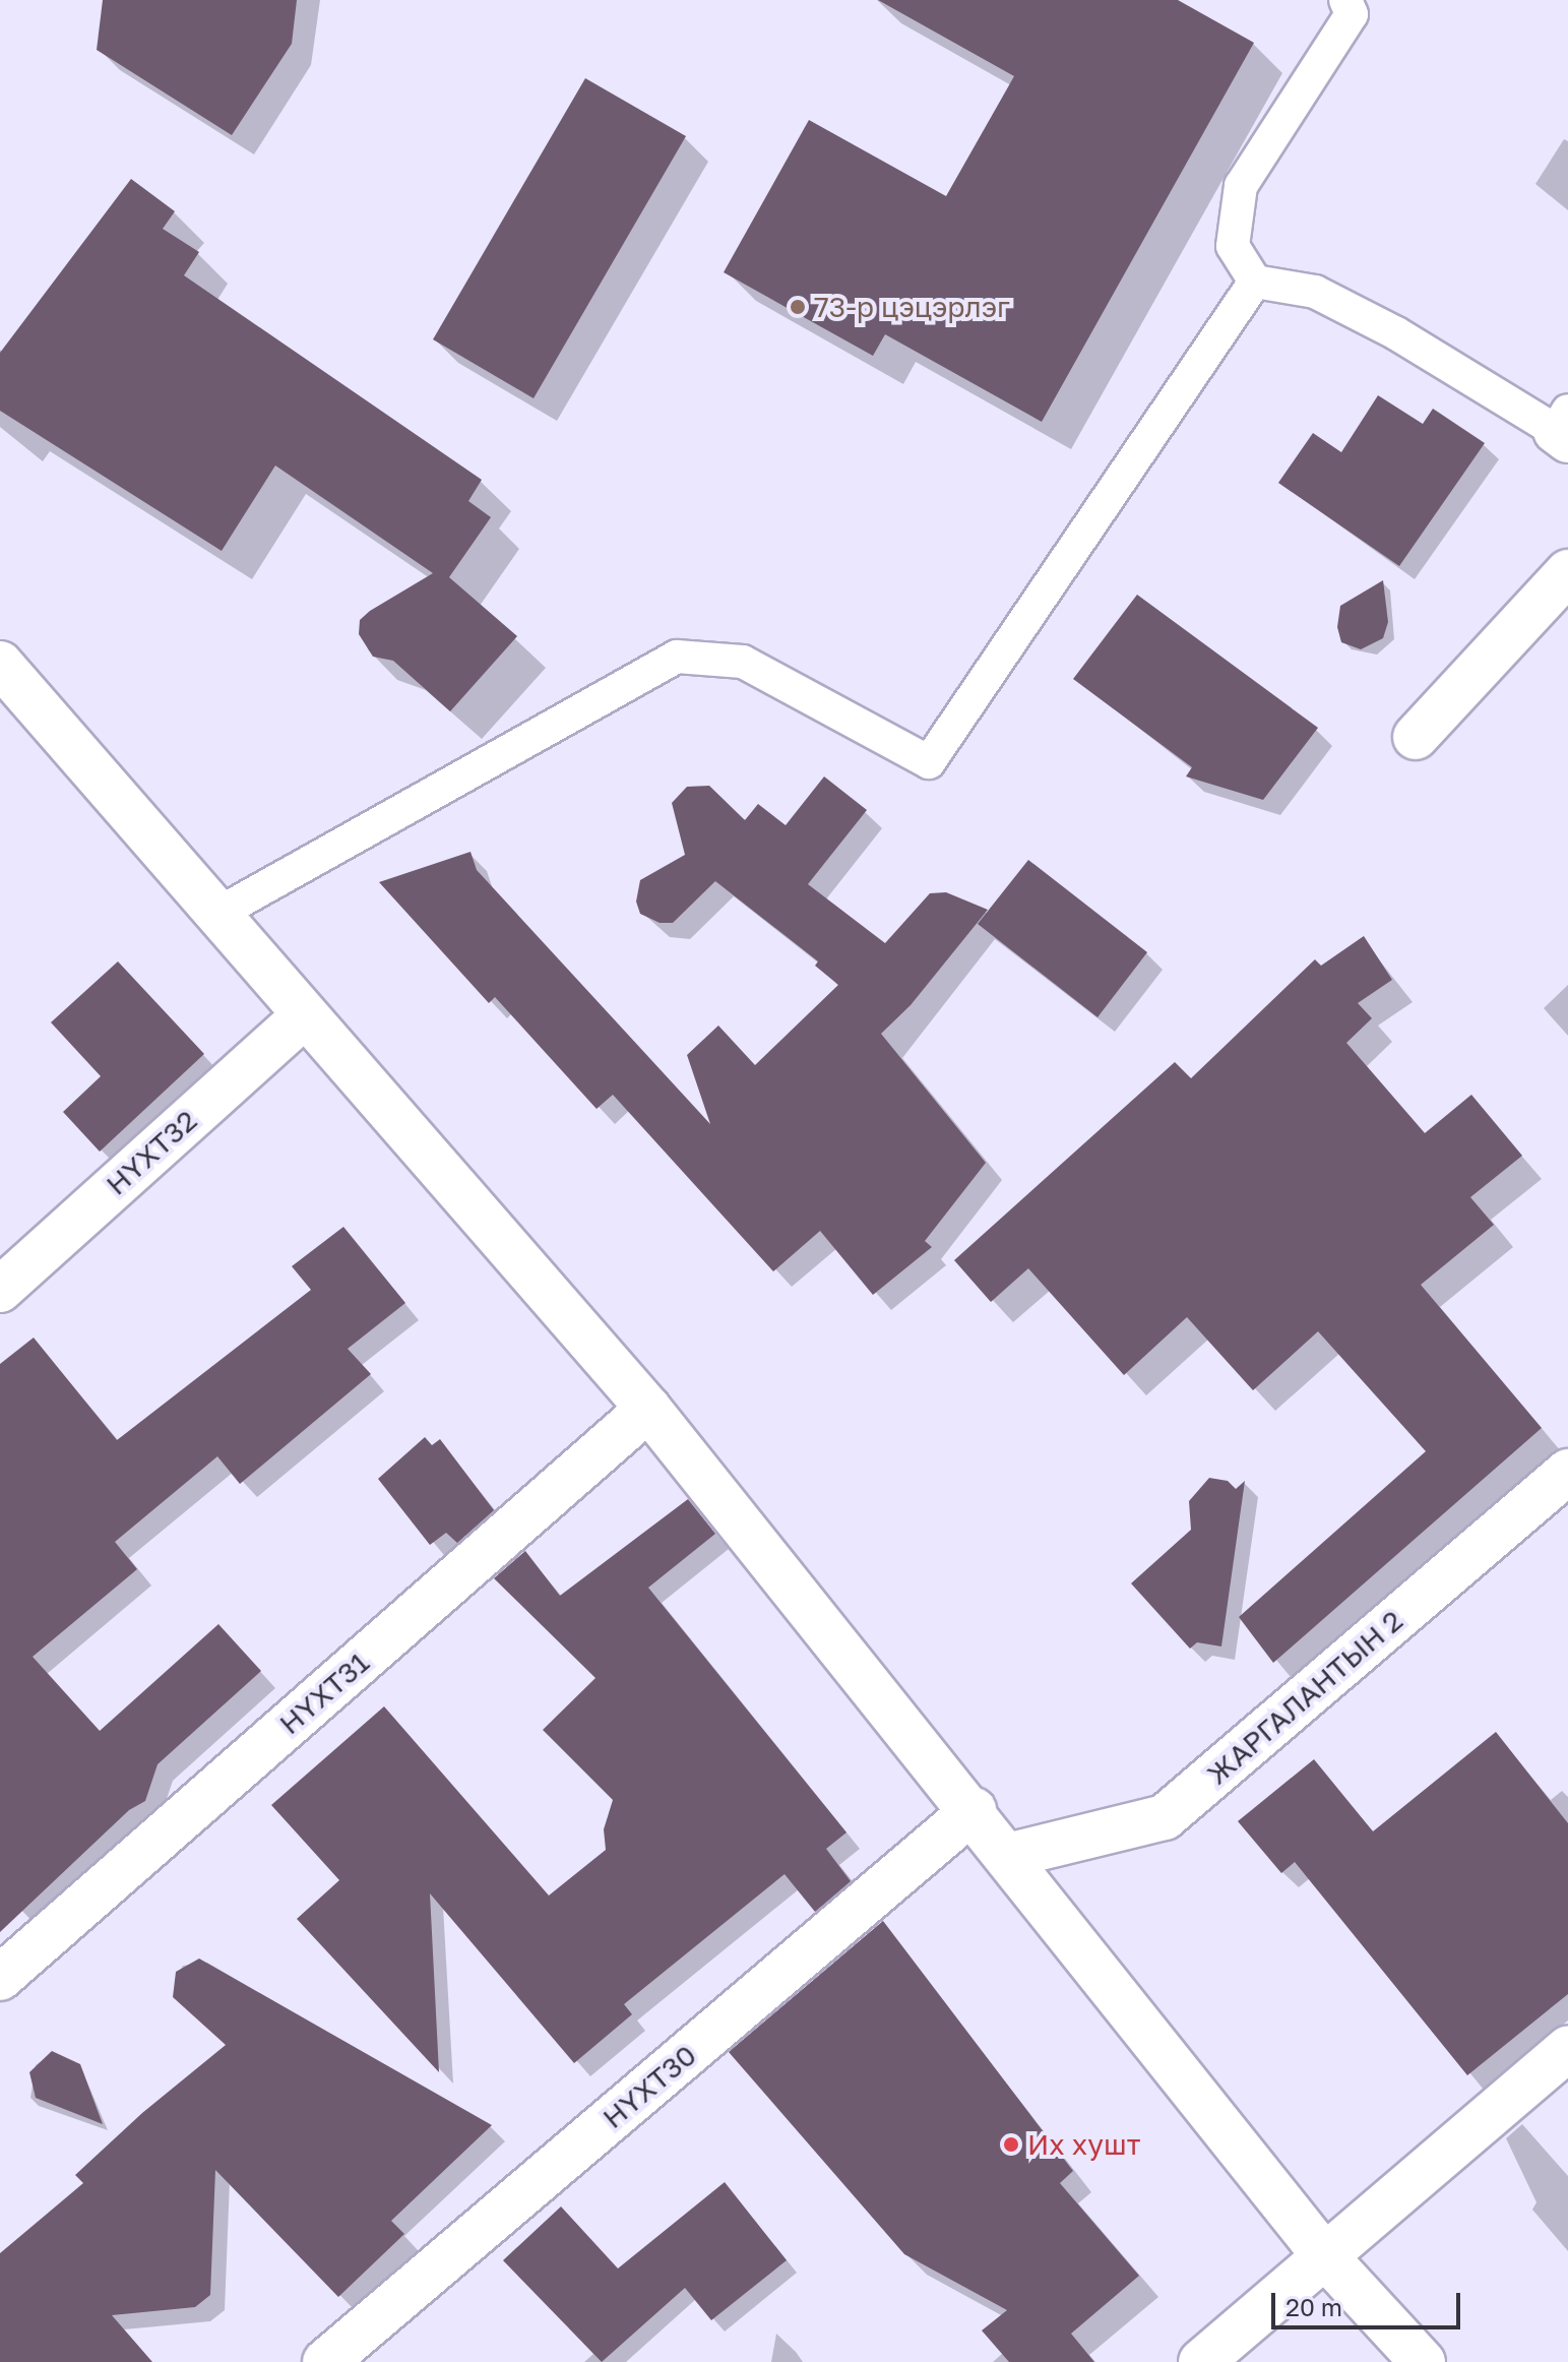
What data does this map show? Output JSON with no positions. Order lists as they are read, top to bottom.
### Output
{
  "streets": {
    "street": [
      "НҮХТ32",
      "НҮХТ31",
      "ЖАРГАЛАНТЫН 2",
      "НҮХТ30"
    ]
  },
  "places": ["73-р цэцэрлэг", "Их хушт"],
  "scale_bar": "20 m"
}
